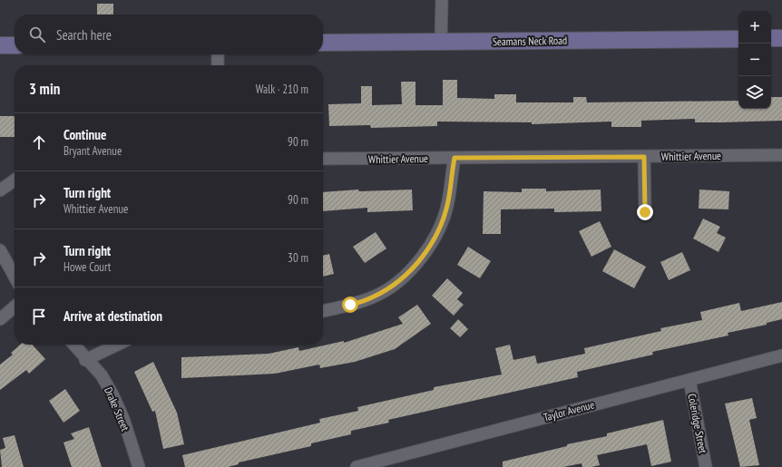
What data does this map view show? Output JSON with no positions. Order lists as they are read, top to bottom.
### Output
{
  "streets": {
    "main road": ["Seamans Neck Road"],
    "street": [
      "Whittier Avenue",
      "Drake Street",
      "Taylor Avenue",
      "Coleridge Street"
    ]
  },
  "crossings": [
    ["Taylor Avenue", "Coleridge Street"]
  ],
  "page": {
    "map_buttons": ["+", "−"],
    "search": "Search here",
    "heading": ["3 min", "Walk · 210 m"],
    "list": [
      ["Continue", "Bryant Avenue", "90 m"],
      ["Turn right", "Whittier Avenue", "90 m"],
      ["Turn right", "Howe Court", "30 m"],
      "Arrive at destination"
    ]
  }
}
